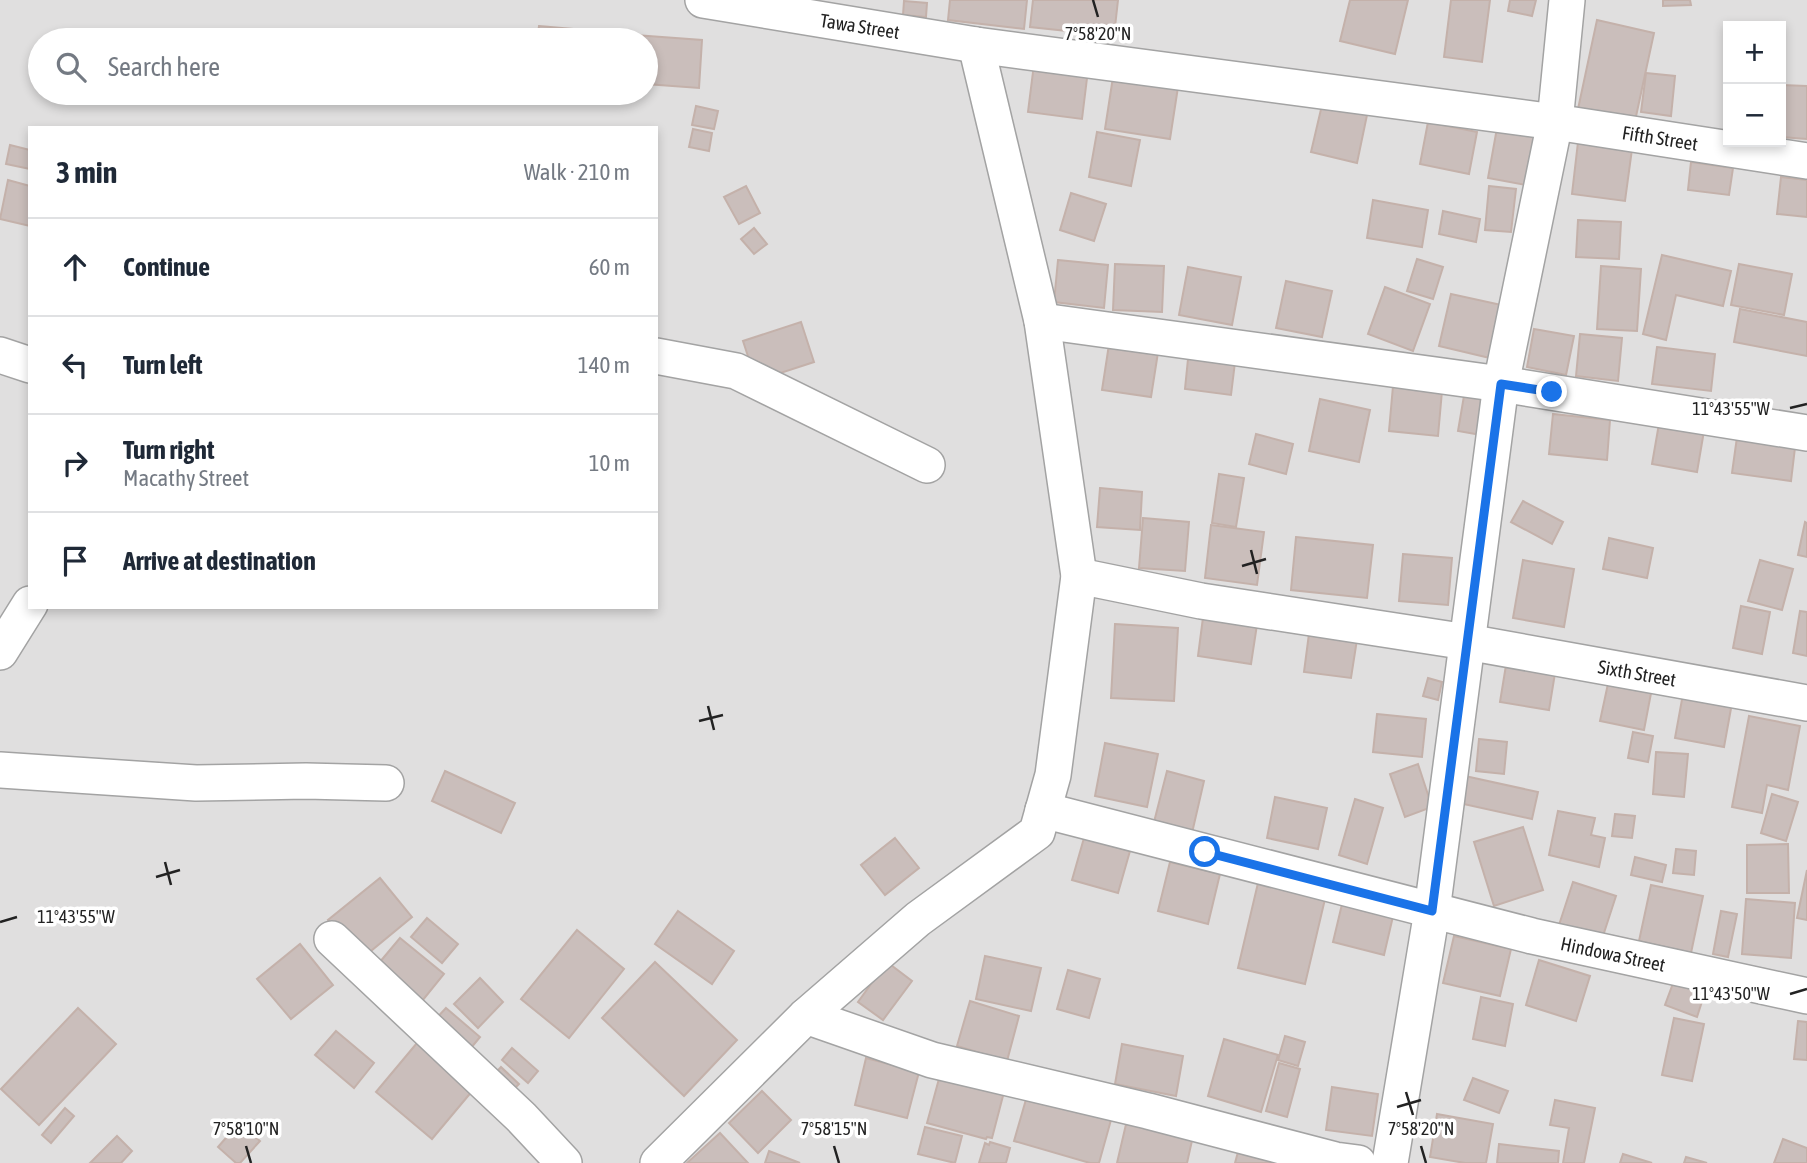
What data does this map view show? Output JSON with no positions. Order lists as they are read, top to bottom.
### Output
{
  "streets": {
    "street": [
      "Tawa Street",
      "Fifth Street",
      "Sixth Street",
      "Hindowa Street"
    ]
  },
  "crossings": [
    ["Tawa Street", "Fifth Street"]
  ],
  "page": {
    "map_buttons": ["+", "−"],
    "search": "Search here",
    "heading": ["3 min", "Walk · 210 m"],
    "list": [
      ["Continue", "60 m"],
      ["Turn left", "140 m"],
      ["Turn right", "Macathy Street", "10 m"],
      "Arrive at destination"
    ]
  },
  "coordinates": [
    "7°58'20\"N",
    "11°43'55\"W",
    "11°43'50\"W",
    "7°58'10\"N",
    "7°58'15\"N"
  ]
}
